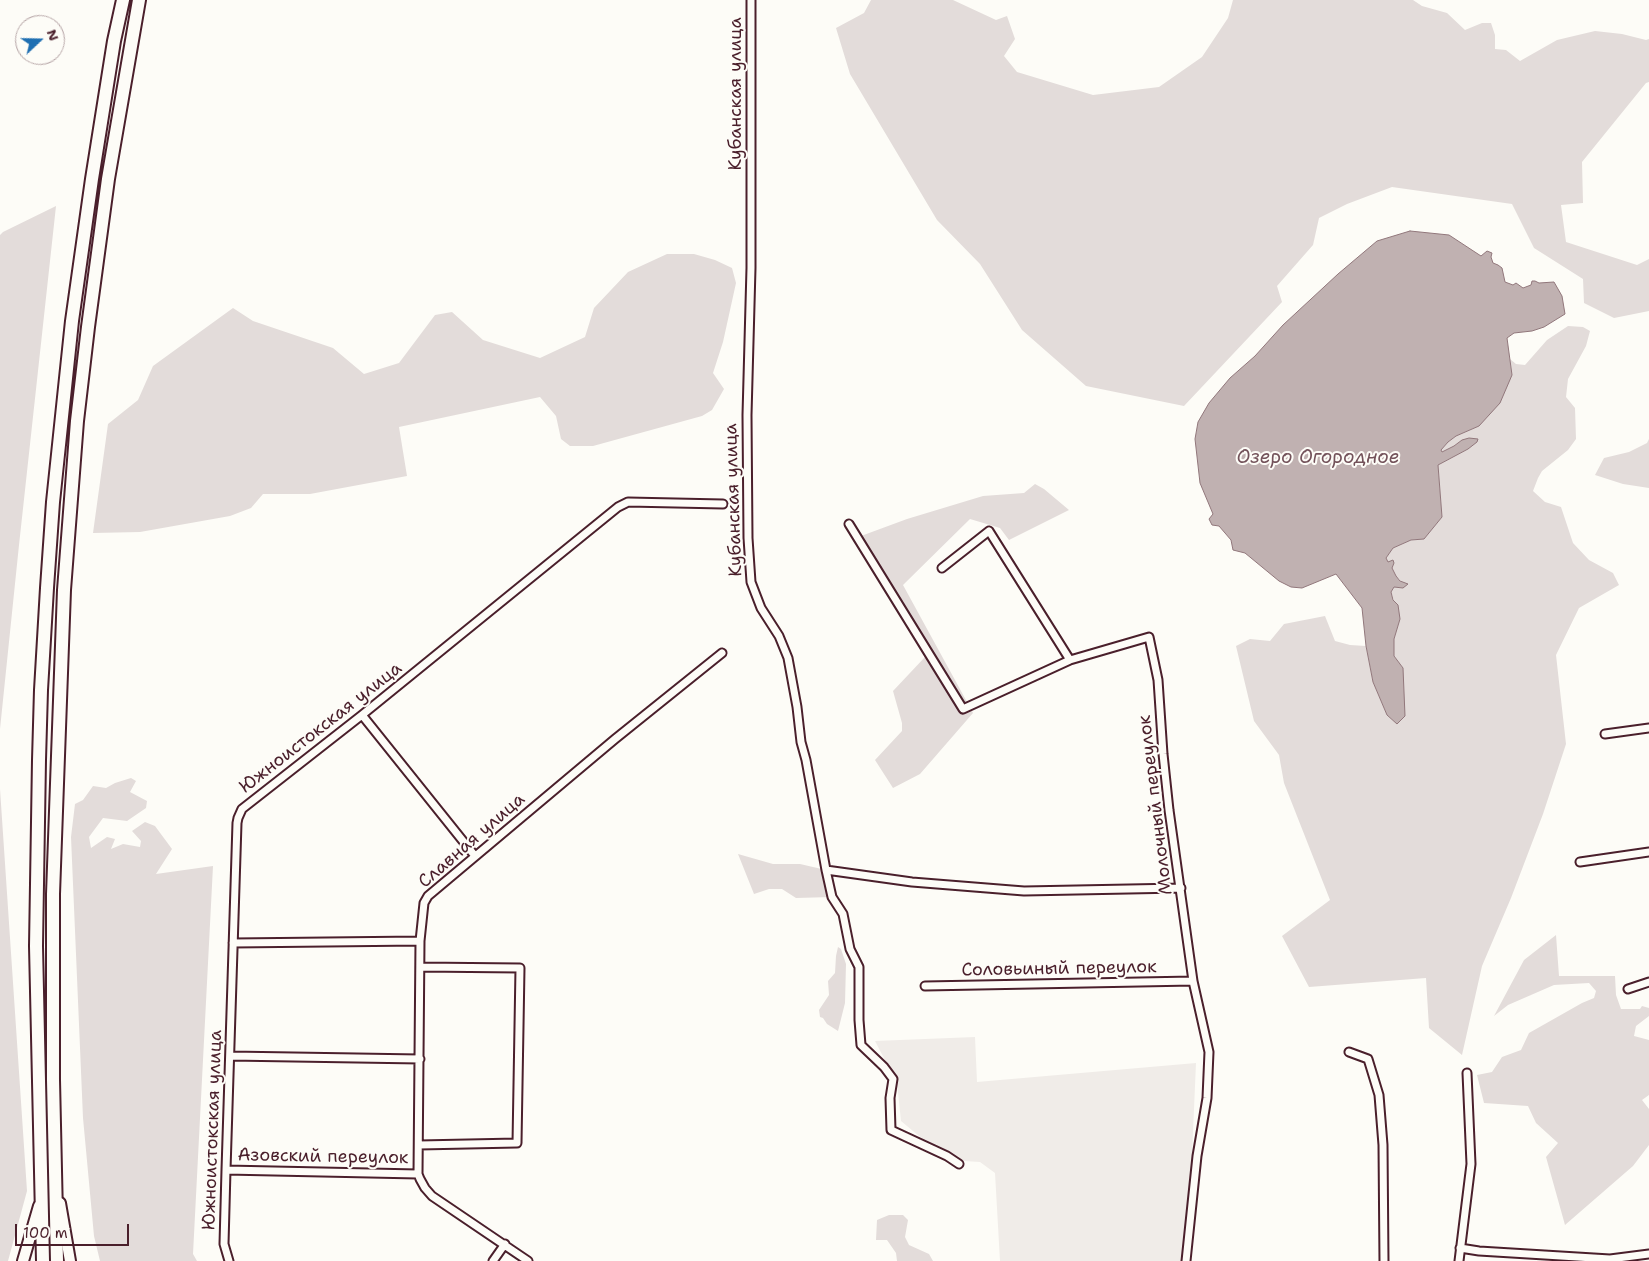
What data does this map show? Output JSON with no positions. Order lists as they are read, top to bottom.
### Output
{
  "streets": {
    "street": [
      "Кубанская улица",
      "Южноистокская улица",
      "Молочный переулок",
      "Славная улица",
      "Соловьиный переулок",
      "Азовский переулок"
    ]
  },
  "crossings": [
    ["Южноистокская улица", "Азовский переулок"],
    ["Молочный переулок", "Соловьиный переулок"],
    ["Славная улица", "Азовский переулок"]
  ],
  "water": ["Озеро Огородное"],
  "scale_bar": "100 m",
  "north": "right"
}
